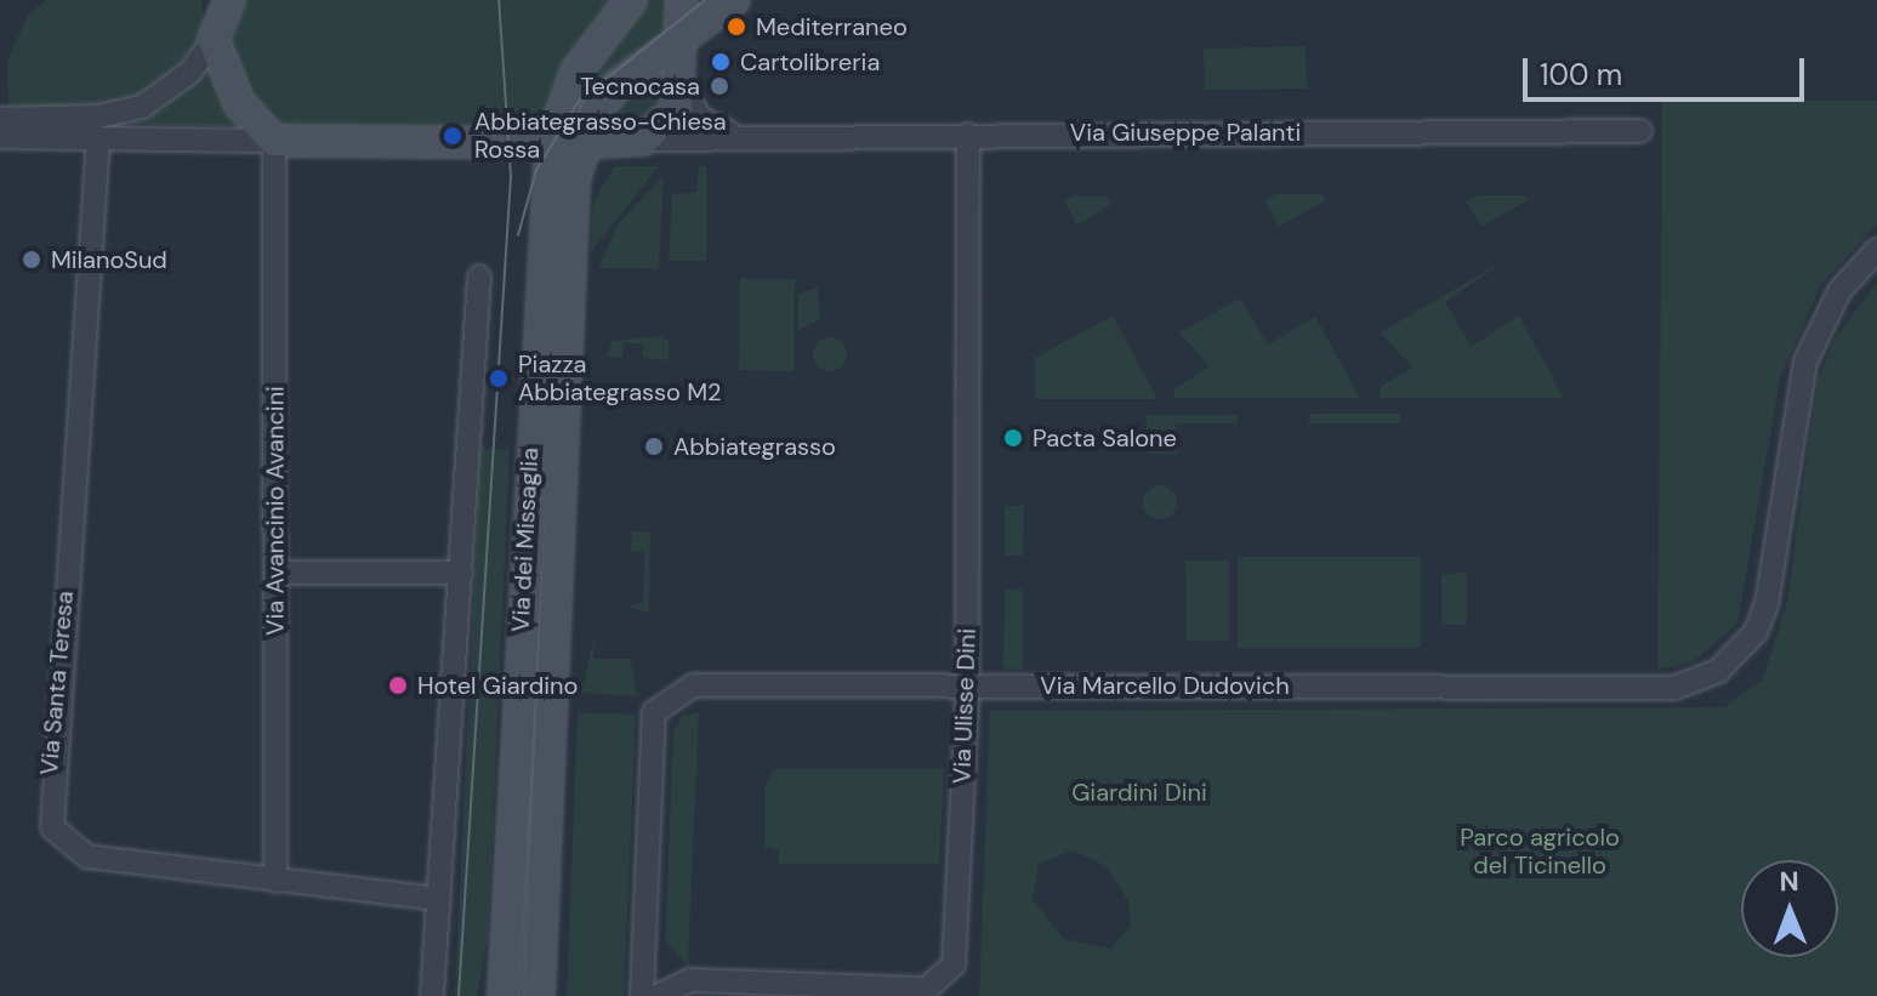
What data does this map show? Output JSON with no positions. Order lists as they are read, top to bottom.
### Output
{
  "streets": {
    "main road": ["Via dei Missaglia"],
    "street": [
      "Via Giuseppe Palanti",
      "Via Avancinio Avancini",
      "Via Santa Teresa",
      "Via Marcello Dudovich",
      "Via Ulisse Dini"
    ]
  },
  "crossings": [
    ["Via Giuseppe Palanti", "Via Ulisse Dini"],
    ["Via Avancinio Avancini", "Via Santa Teresa"],
    ["Via Marcello Dudovich", "Via Ulisse Dini"]
  ],
  "parks": ["Giardini Dini", "Parco agricolo del Ticinello"],
  "places": [
    "Mediterraneo",
    "Cartolibreria",
    "Tecnocasa",
    "Abbiategrasso-Chiesa Rossa",
    "MilanoSud",
    "Piazza Abbiategrasso M2",
    "Pacta Salone",
    "Abbiategrasso",
    "Hotel Giardino"
  ],
  "scale_bar": "100 m",
  "north": "top"
}
